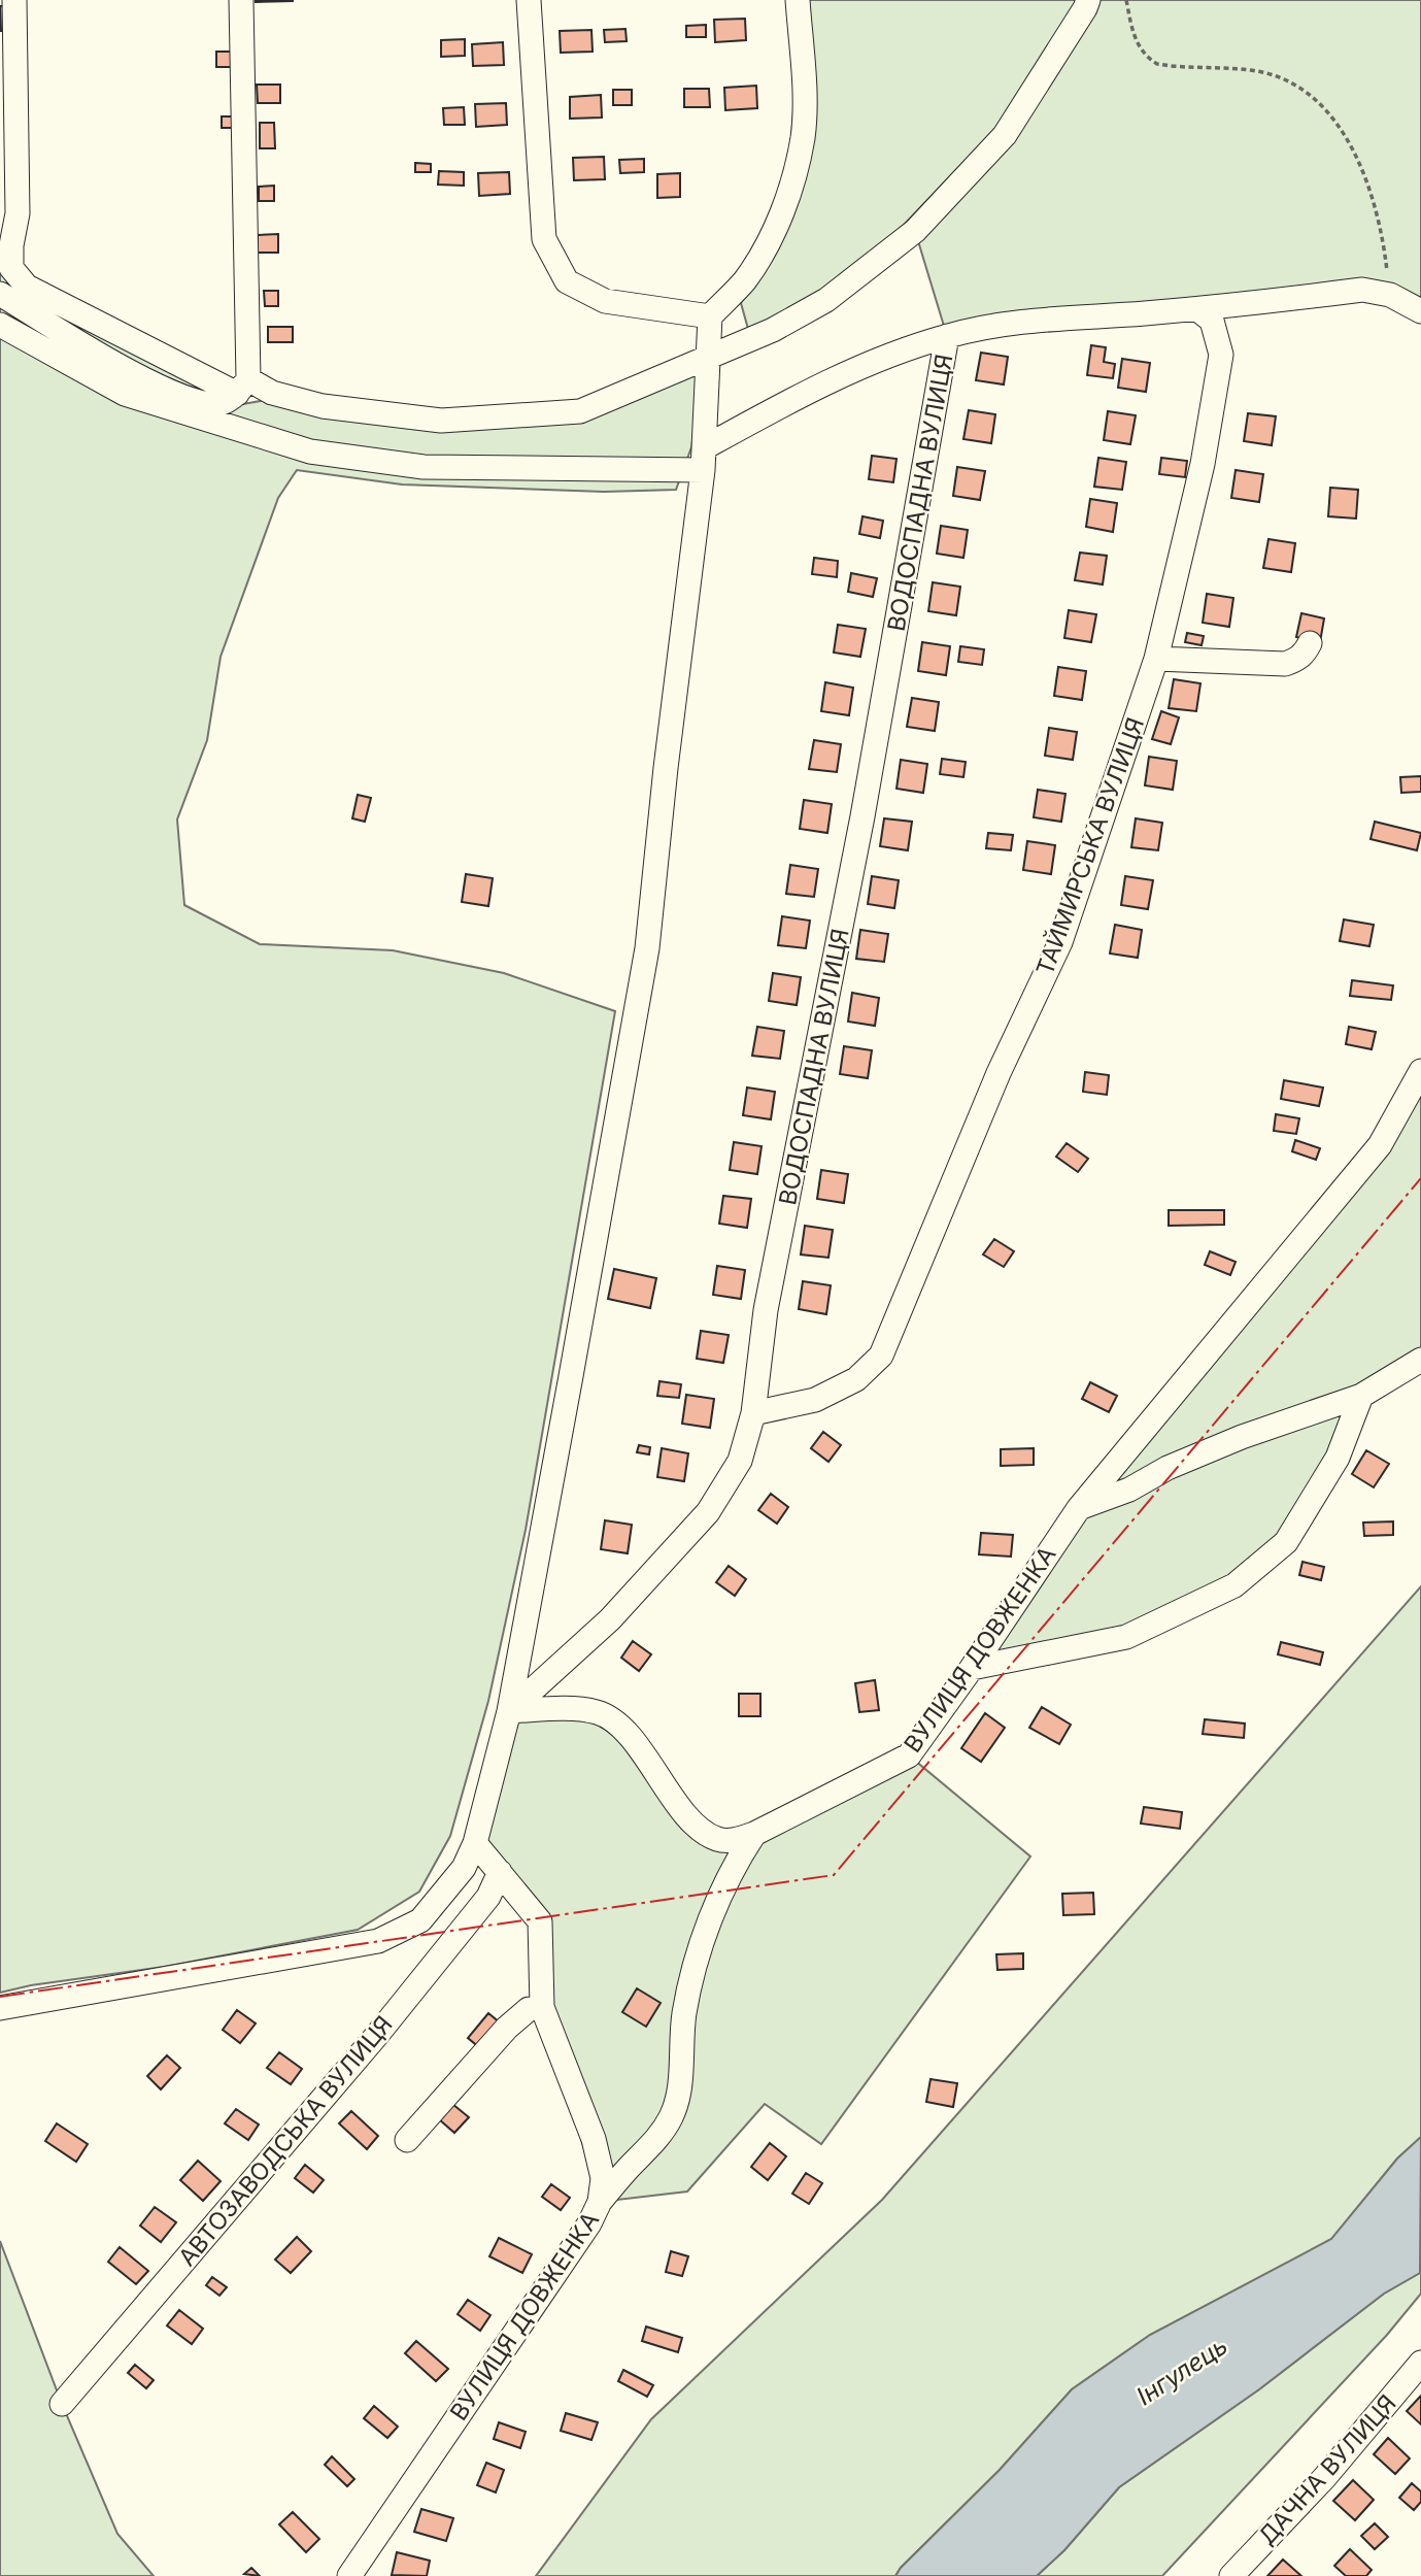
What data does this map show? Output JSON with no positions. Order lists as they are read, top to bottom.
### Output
{
  "streets": {
    "street": [
      "ВОДОСПАДНА ВУЛИЦЯ",
      "ТАЙМИРСЬКА ВУЛИЦЯ",
      "ВУЛИЦЯ ДОВЖЕНКА",
      "АВТОЗАВОДСЬКА ВУЛИЦЯ",
      "ДАЧНА ВУЛИЦЯ"
    ]
  },
  "crossings": [
    ["ВОДОСПАДНА ВУЛИЦЯ", "ТАЙМИРСЬКА ВУЛИЦЯ"],
    ["ВОДОСПАДНА ВУЛИЦЯ", "ВУЛИЦЯ ДОВЖЕНКА"],
    ["ВУЛИЦЯ ДОВЖЕНКА", "АВТОЗАВОДСЬКА ВУЛИЦЯ"]
  ],
  "water": ["Інгулець"]
}
